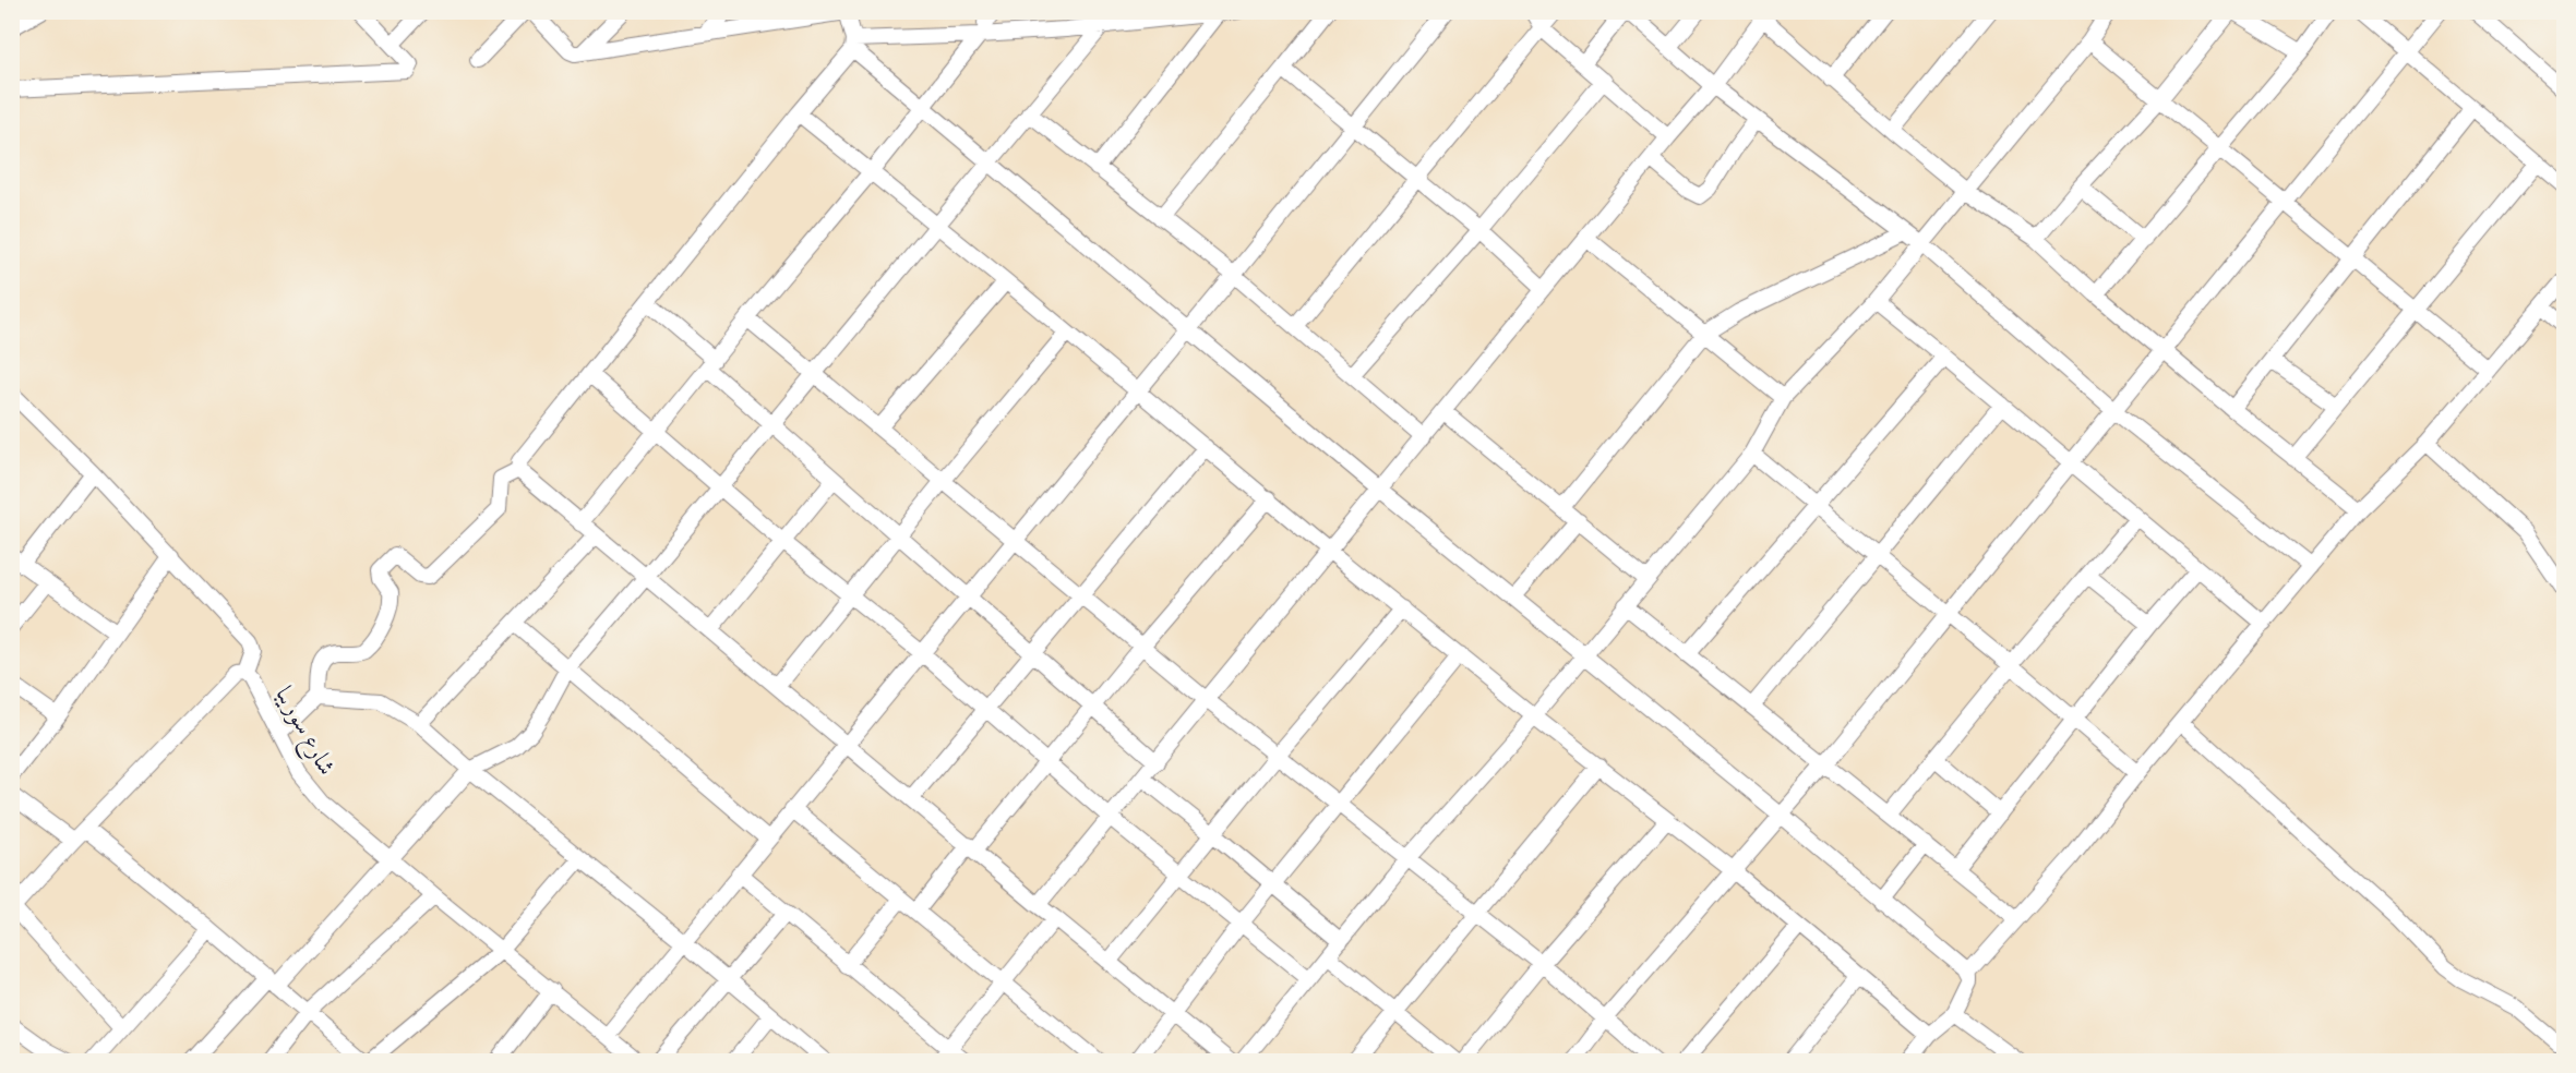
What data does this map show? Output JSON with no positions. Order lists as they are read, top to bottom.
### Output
{
  "streets": {
    "street": ["شارع سوريبا"]
  }
}
